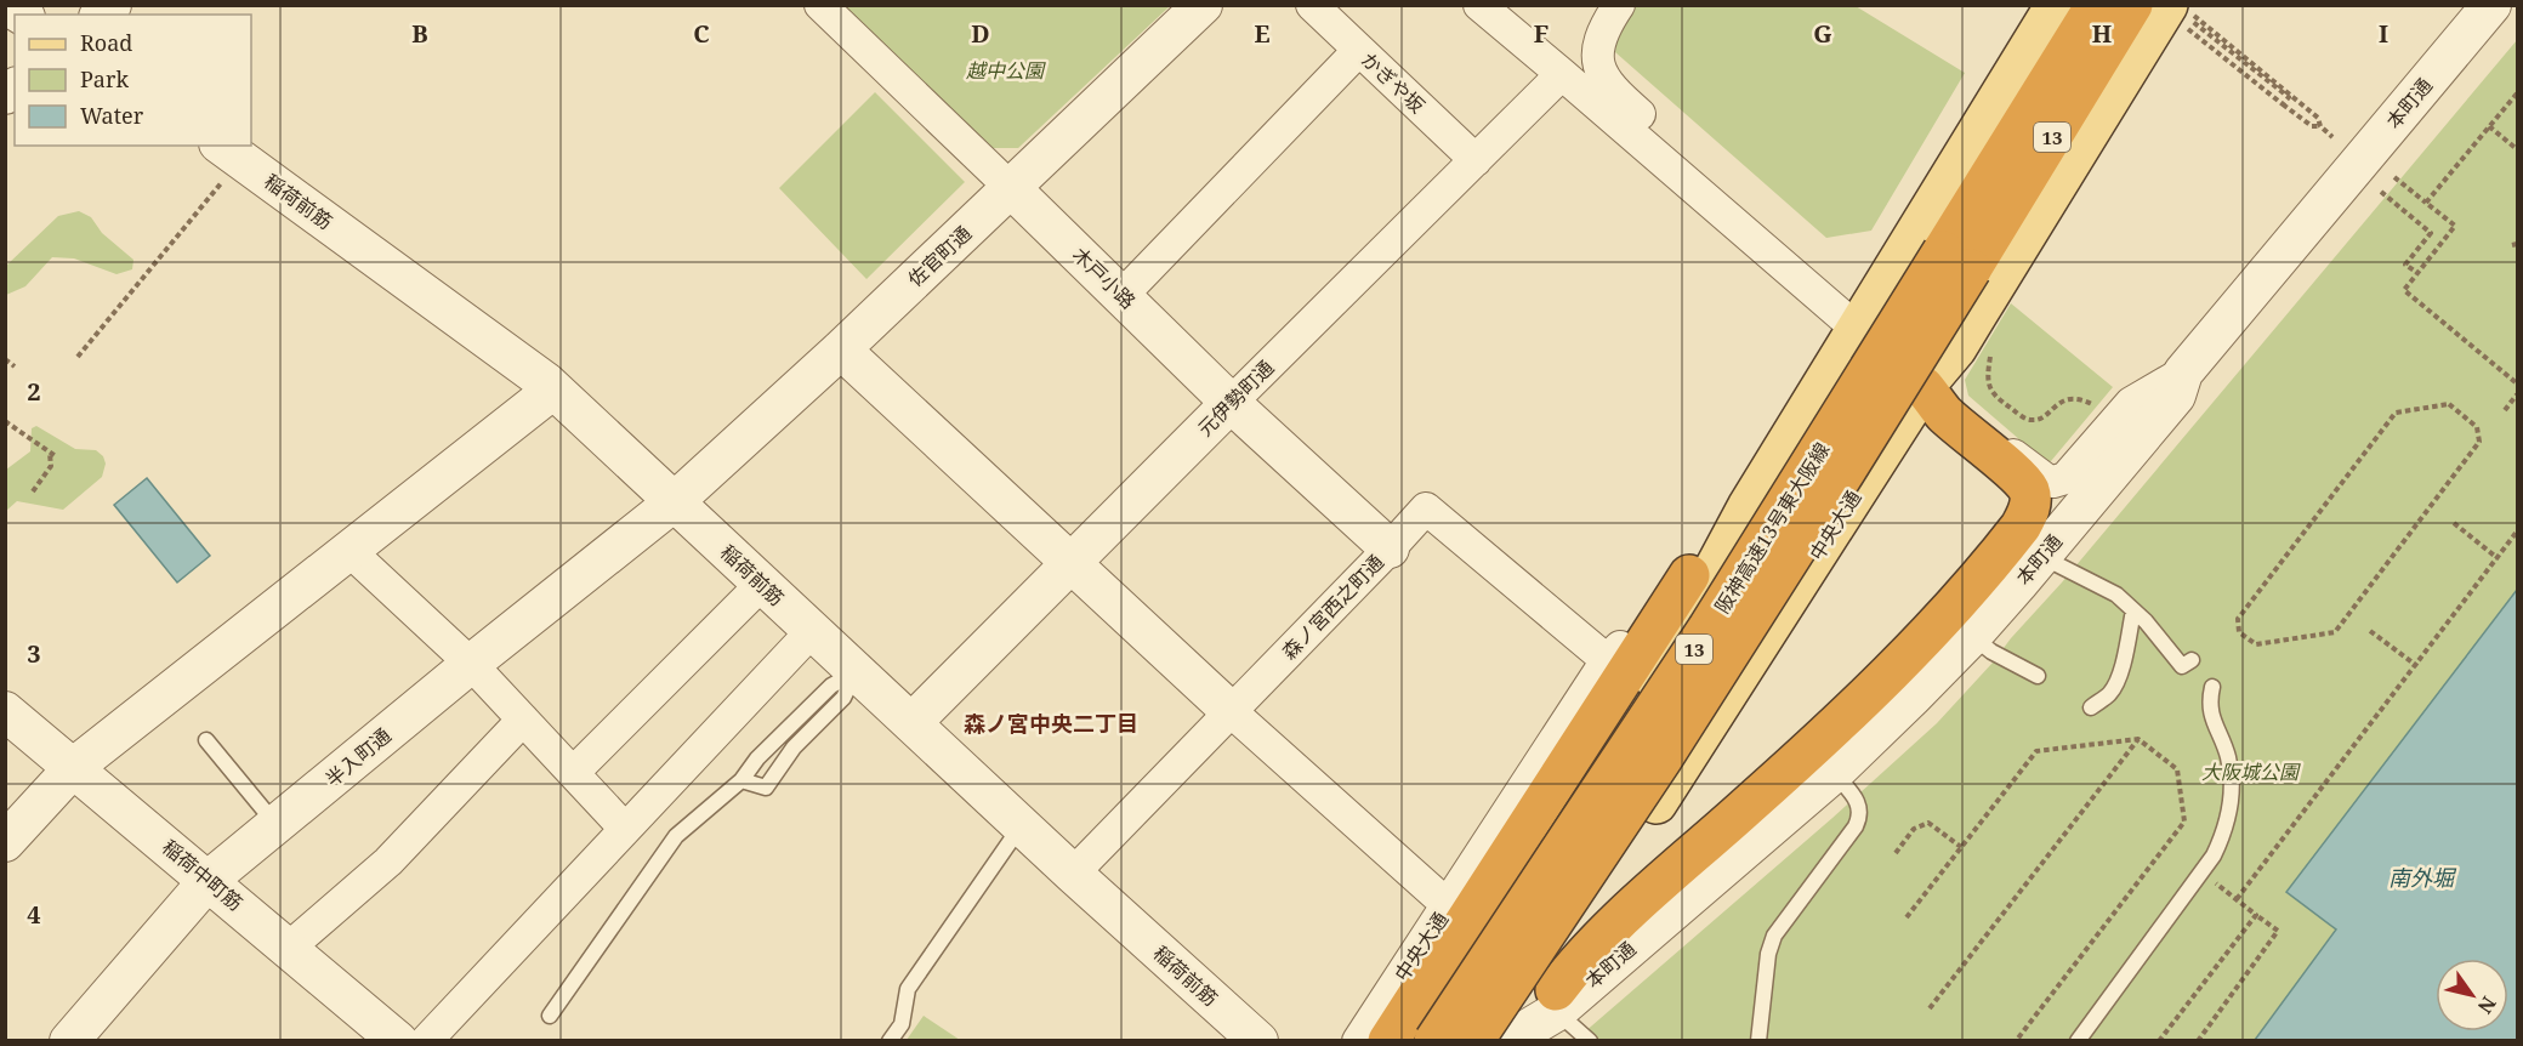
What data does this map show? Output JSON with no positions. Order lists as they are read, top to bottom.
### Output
{
  "streets": {
    "highway": ["13", "阪神高速13号東大阪線"],
    "main road": ["中央大通"],
    "street": [
      "かぎや坂",
      "本町通",
      "稲荷前筋",
      "佐官町通",
      "木戸小路",
      "元伊勢町通",
      "森ノ宮西之町通",
      "半入町通",
      "稲荷中町筋"
    ]
  },
  "crossings": [
    ["かぎや坂", "元伊勢町通"],
    ["稲荷前筋", "佐官町通"],
    ["稲荷前筋", "元伊勢町通"],
    ["稲荷前筋", "森ノ宮西之町通"],
    ["稲荷前筋", "半入町通"],
    ["佐官町通", "木戸小路"],
    ["佐官町通", "半入町通"],
    ["木戸小路", "元伊勢町通"],
    ["木戸小路", "森ノ宮西之町通"],
    ["中央大通", "森ノ宮西之町通"],
    ["半入町通", "稲荷中町筋"]
  ],
  "districts": ["森ノ宮中央二丁目"],
  "water": ["南外堀"],
  "parks": ["越中公園", "大阪城公園"],
  "legend": ["Road", "Park", "Water"],
  "north": "bottom right",
  "grid": {
    "columns": [
      "B",
      "C",
      "D",
      "E",
      "F",
      "G",
      "H",
      "I"
    ],
    "rows": ["2", "3", "4"]
  }
}
